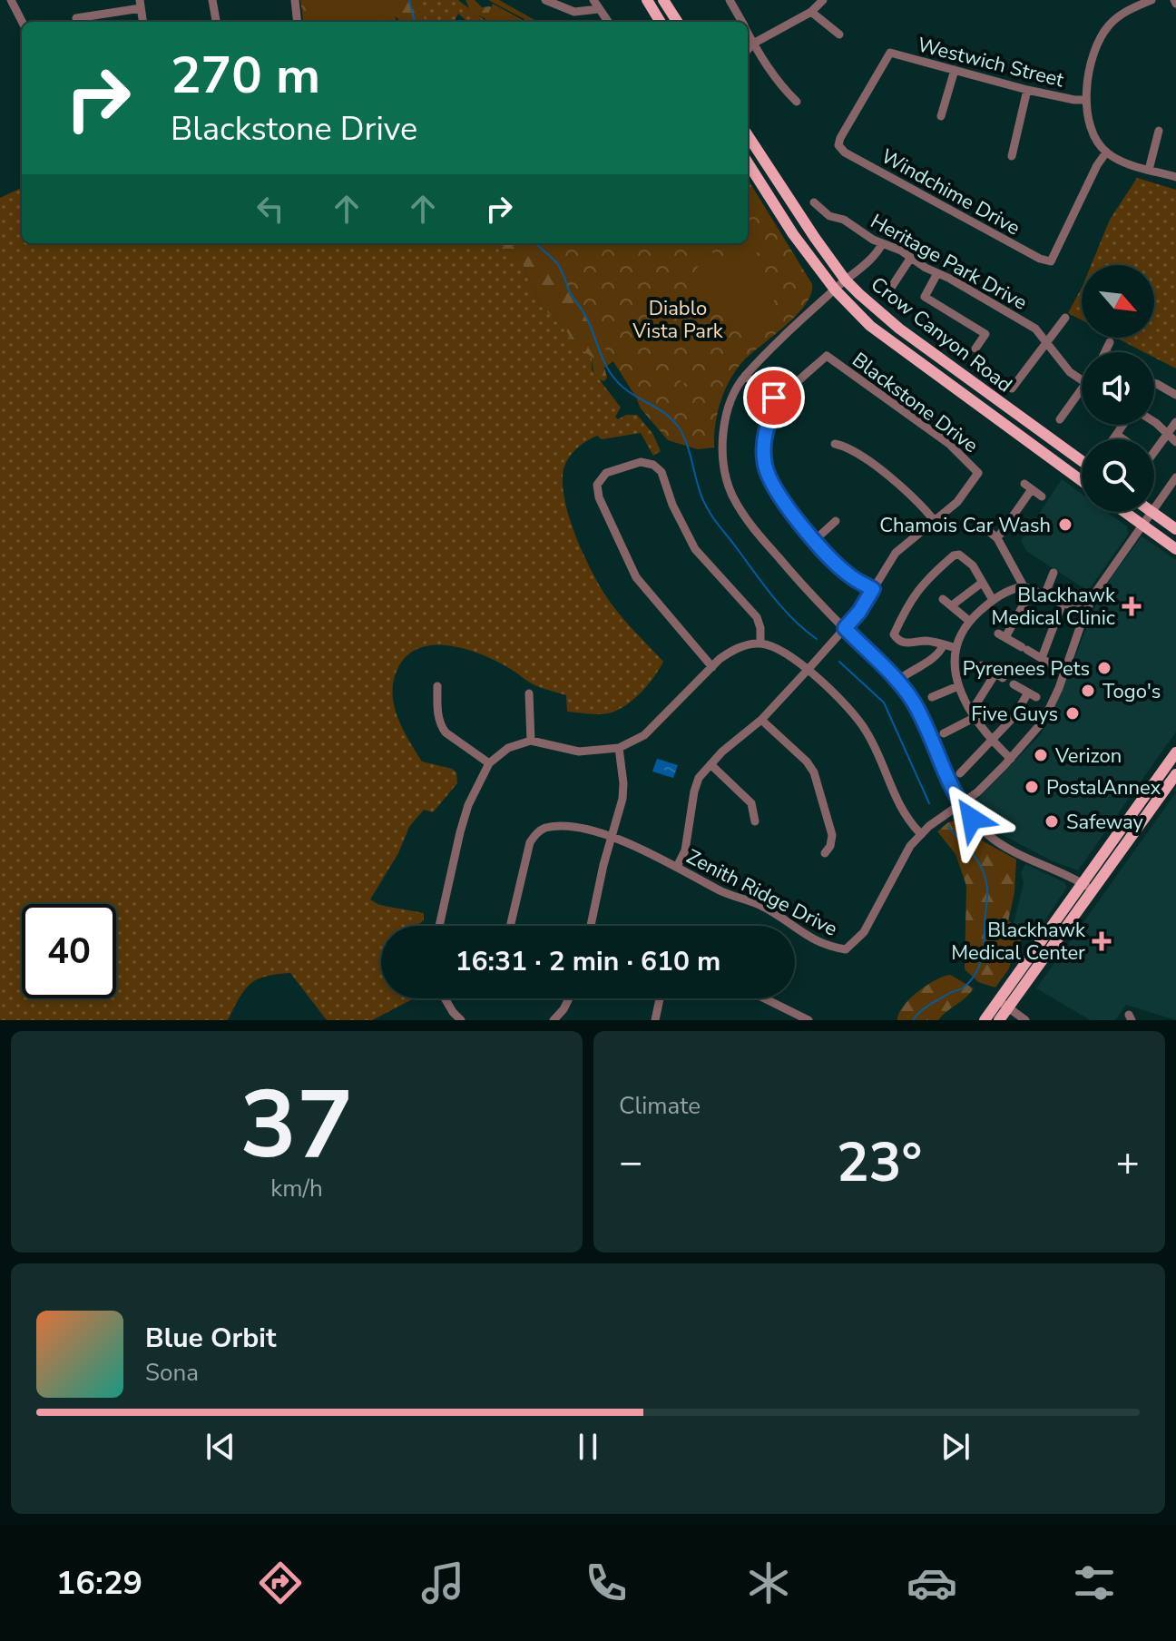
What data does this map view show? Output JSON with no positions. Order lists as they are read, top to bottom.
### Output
{
  "streets": {
    "main road": ["Crow Canyon Road"],
    "street": [
      "Westwich Street",
      "Windchime Drive",
      "Heritage Park Drive",
      "Blackstone Drive",
      "Zenith Ridge Drive"
    ]
  },
  "crossings": [
    ["Westwich Street", "Windchime Drive"],
    ["Blackstone Drive", "Zenith Ridge Drive"]
  ],
  "parks": ["Diablo Vista Park"],
  "places": {
    "other": [
      "Chamois Car Wash",
      "Pyrenees Pets",
      "Togo's",
      "Five Guys",
      "Verizon",
      "PostalAnnex",
      "Safeway"
    ],
    "health": ["Blackhawk Medical Clinic", "Blackhawk Medical Center"]
  },
  "north": "bottom right",
  "page": {
    "turn": ["270 m", "Blackstone Drive"],
    "limit": "40",
    "trip": "16:31 · 2 min · 610 m",
    "tile": [
      ["37", "km/h"],
      "Climate"
    ],
    "heat": ["−", "23°", "+"],
    "song": ["Blue Orbit", "Sona"],
    "tabs": "16:29"
  }
}
